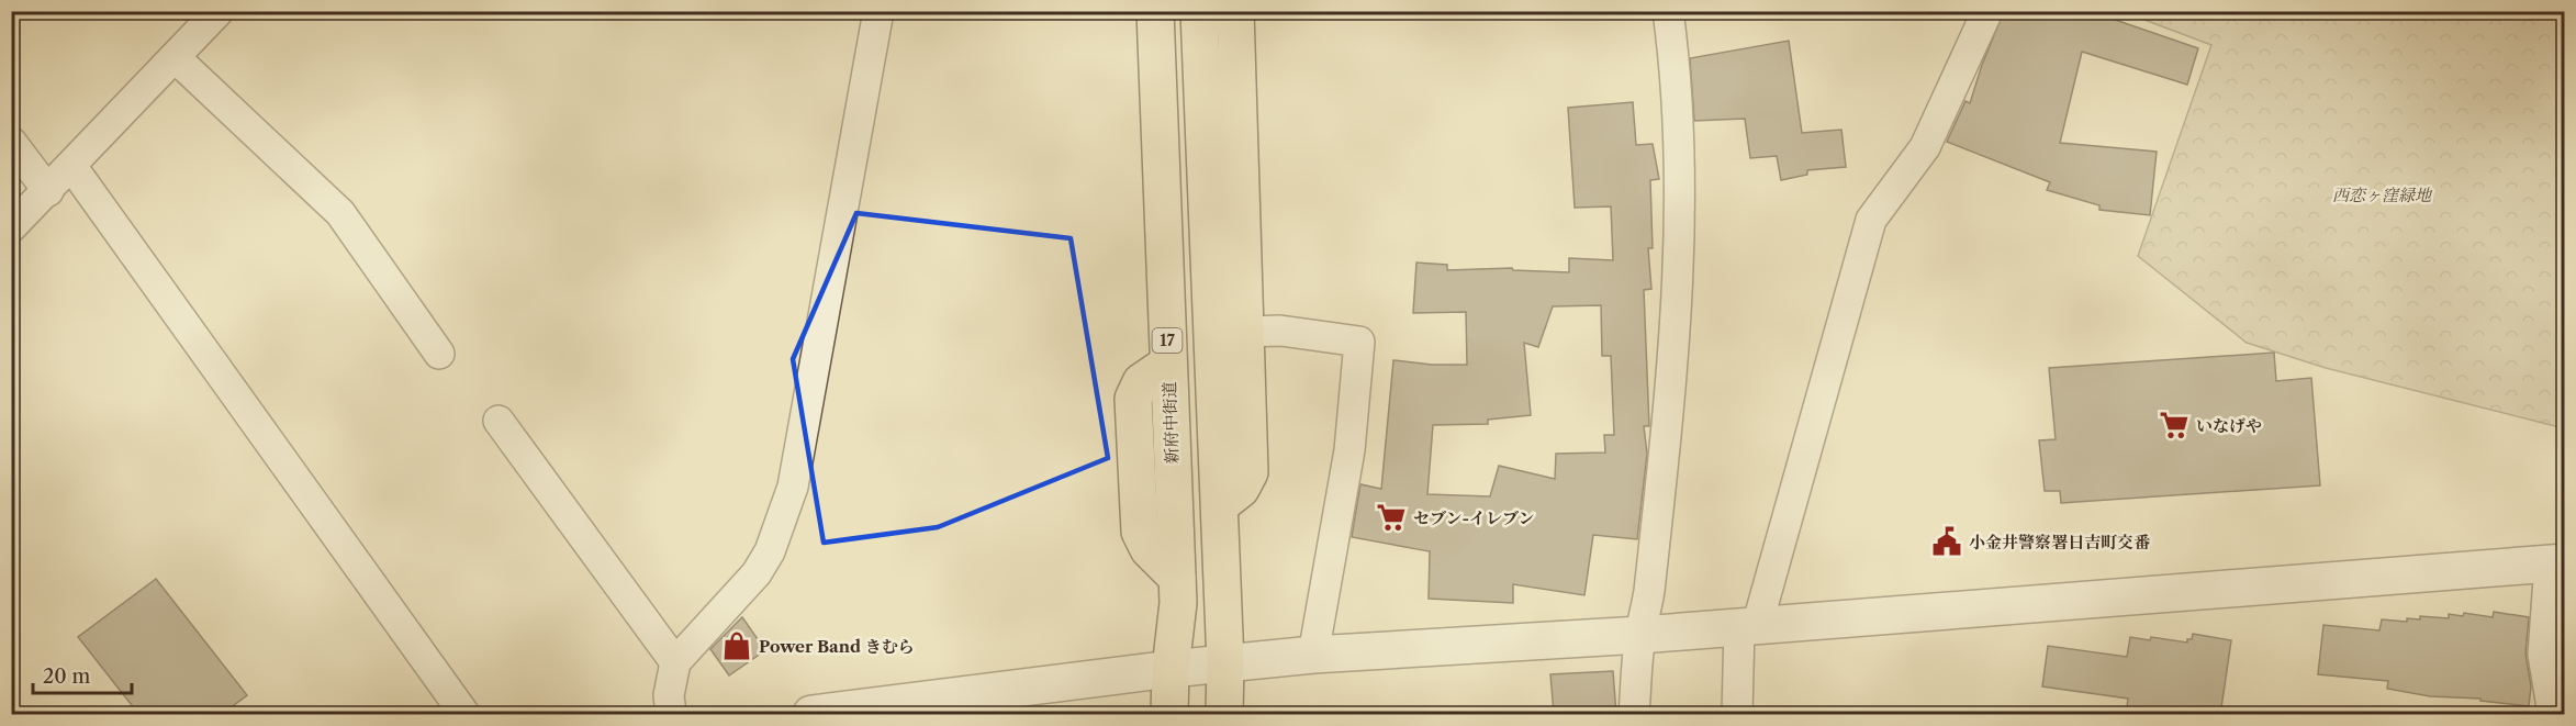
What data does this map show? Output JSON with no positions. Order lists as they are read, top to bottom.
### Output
{
  "streets": {
    "main road": ["17", "新府中街道"]
  },
  "parks": ["西恋ヶ窪緑地"],
  "places": {
    "supermarket": ["いなげや", "セブン-イレブン"],
    "public building": ["小金井警察署日吉町交番"],
    "shop": ["Power Band きむら"]
  },
  "scale_bar": "20 m"
}
